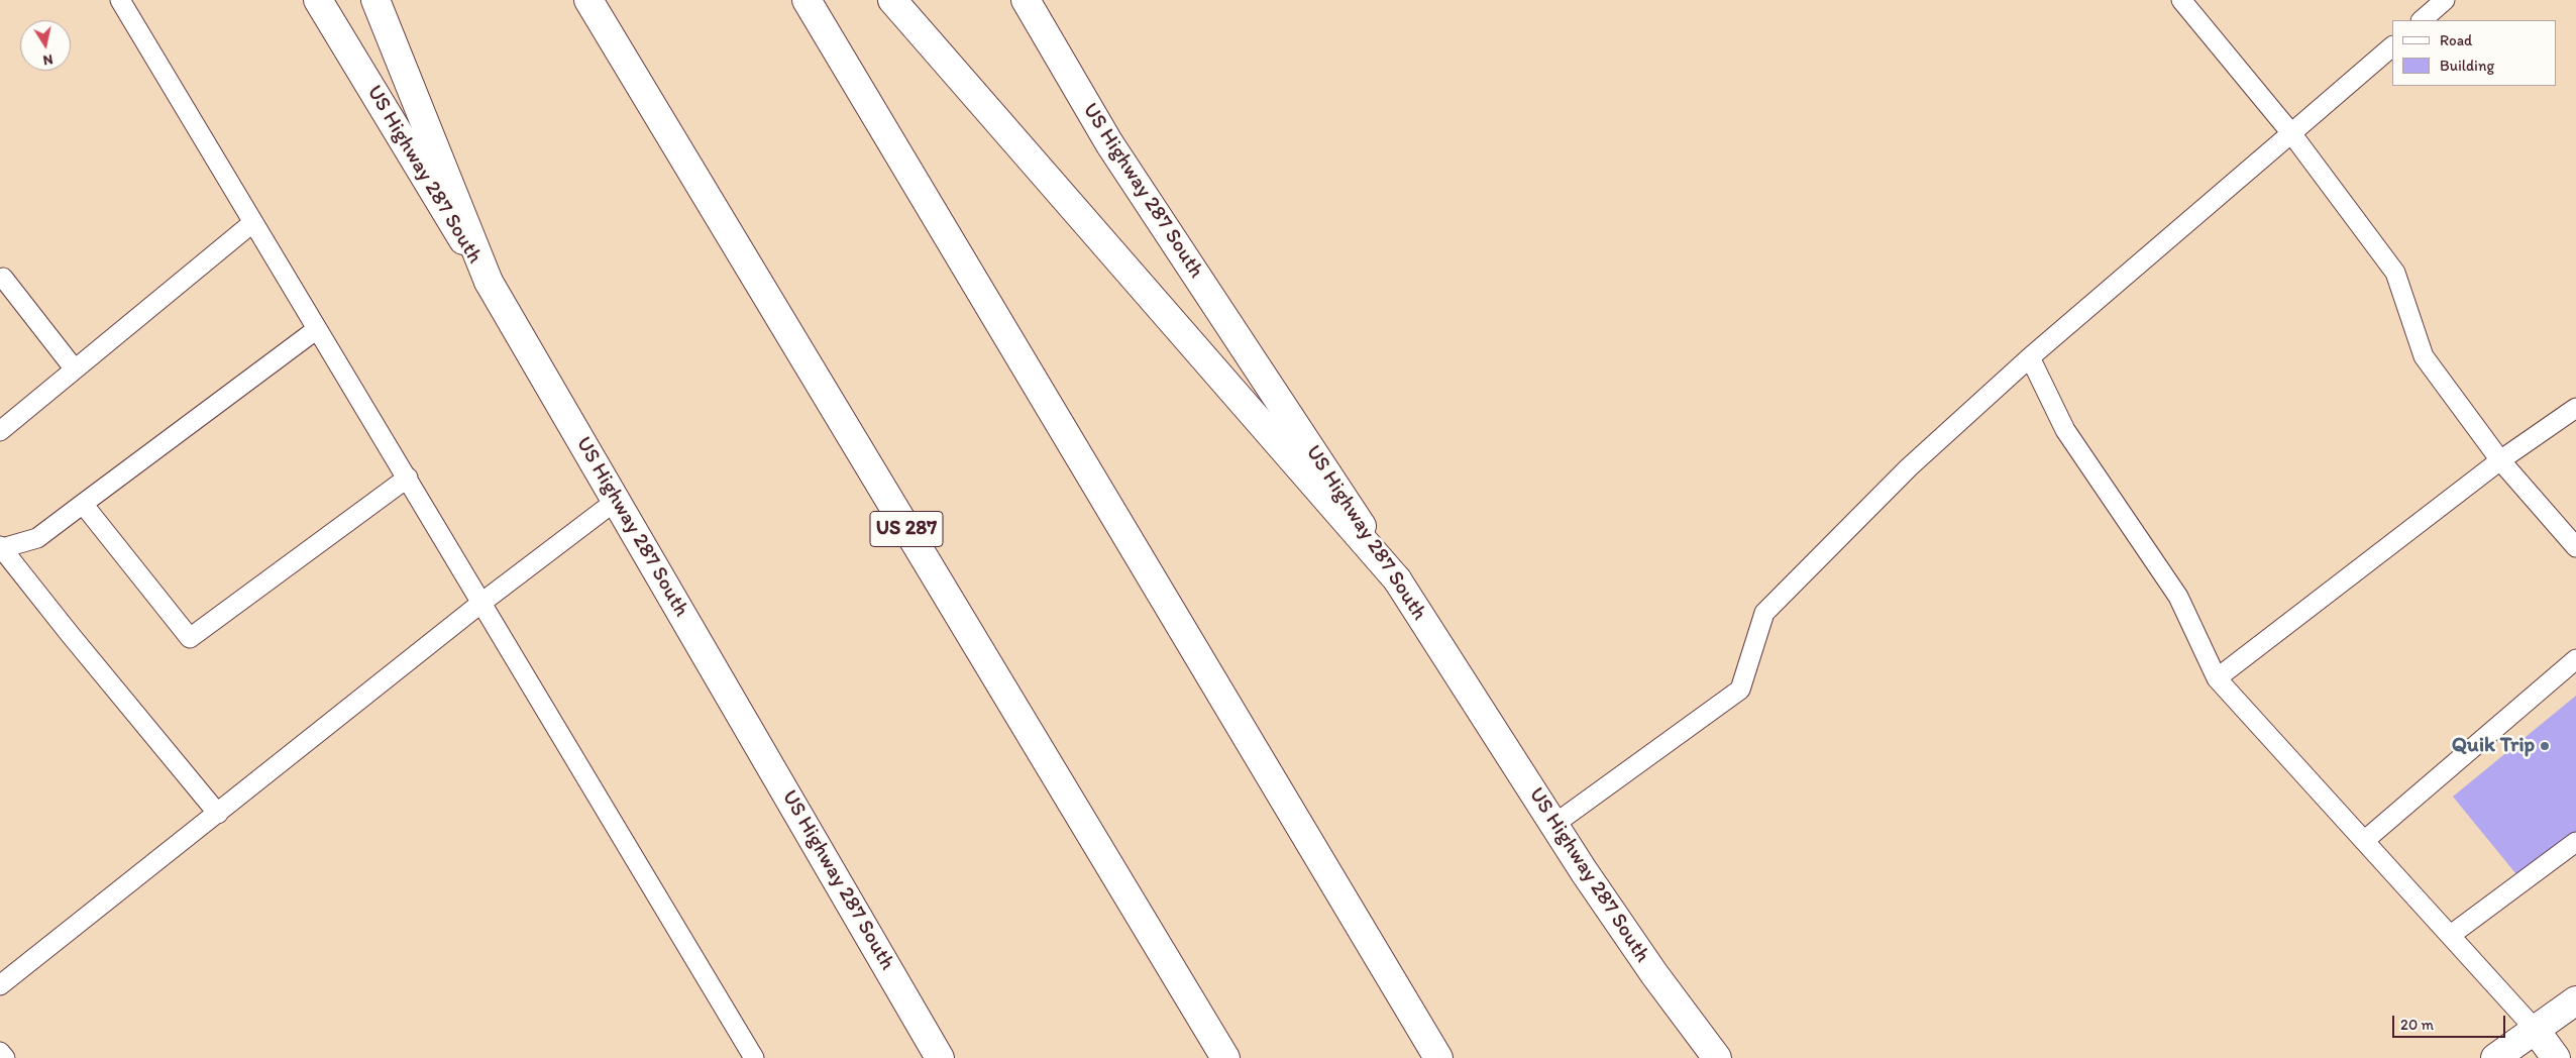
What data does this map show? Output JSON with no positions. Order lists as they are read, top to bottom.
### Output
{
  "streets": {
    "main road": ["US Highway 287 South", "US 287"]
  },
  "places": ["Quik Trip"],
  "legend": ["Road", "Building"],
  "scale_bar": "20 m",
  "north": "bottom"
}
